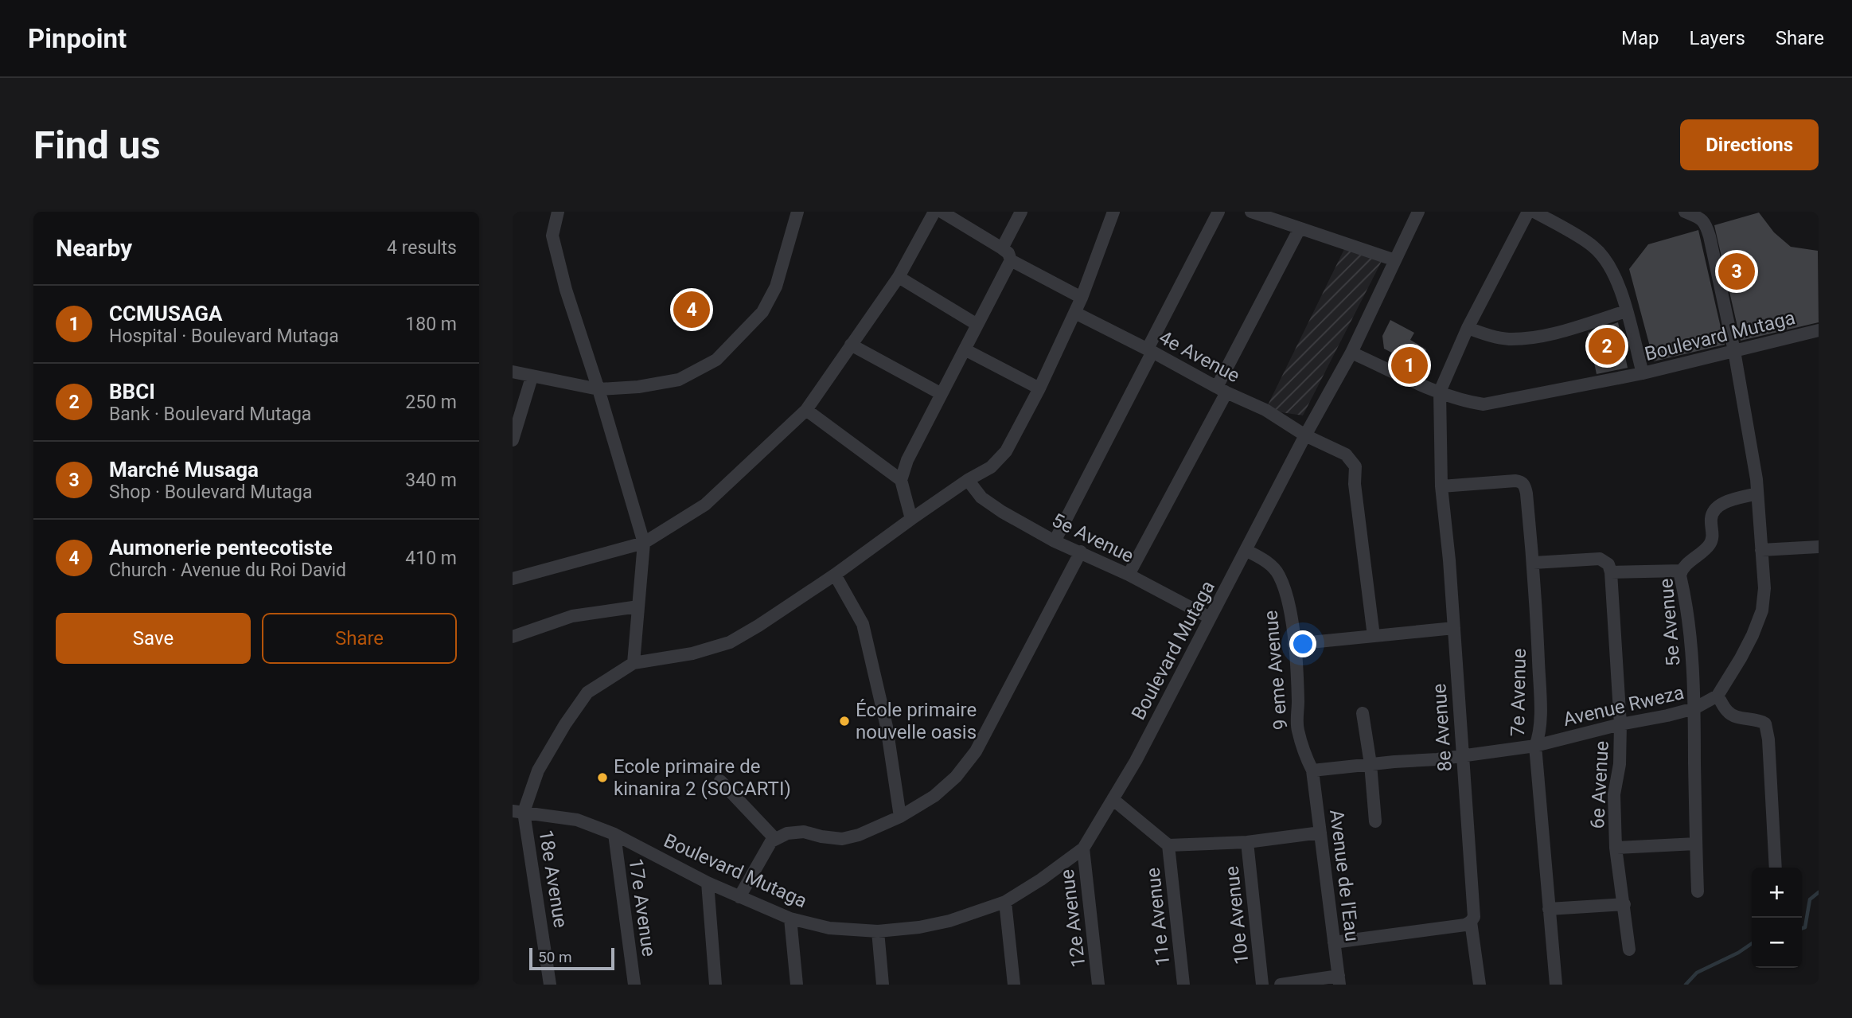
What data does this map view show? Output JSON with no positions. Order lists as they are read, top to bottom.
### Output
{
  "streets": {
    "street": [
      "Boulevard Mutaga",
      "4e Avenue",
      "5e Avenue",
      "9 eme Avenue",
      "7e Avenue",
      "Avenue Rweza",
      "8e Avenue",
      "6e Avenue",
      "Avenue de l'Eau",
      "18e Avenue",
      "17e Avenue",
      "10e Avenue",
      "11e Avenue",
      "12e Avenue"
    ]
  },
  "crossings": [
    ["Boulevard Mutaga", "4e Avenue"],
    ["Boulevard Mutaga", "5e Avenue"],
    ["Boulevard Mutaga", "9 eme Avenue"],
    ["Boulevard Mutaga", "Avenue Rweza"],
    ["Boulevard Mutaga", "8e Avenue"],
    ["Boulevard Mutaga", "18e Avenue"],
    ["Boulevard Mutaga", "17e Avenue"],
    ["Boulevard Mutaga", "12e Avenue"],
    ["5e Avenue", "Avenue Rweza"],
    ["9 eme Avenue", "Avenue Rweza"],
    ["9 eme Avenue", "Avenue de l'Eau"],
    ["7e Avenue", "Avenue Rweza"],
    ["7e Avenue", "8e Avenue"],
    ["Avenue Rweza", "8e Avenue"],
    ["Avenue Rweza", "6e Avenue"],
    ["Avenue Rweza", "Avenue de l'Eau"]
  ],
  "places": ["École primaire nouvelle oasis", "Ecole primaire de kinanira 2 (SOCARTI)"],
  "scale_bar": "50 m",
  "page": {
    "header": "Pinpoint",
    "nav": ["Map", "Layers", "Share"],
    "buttons": [
      "Directions",
      ["Save", "Share"]
    ],
    "title": "Find us",
    "heading": ["Nearby", "4 results"],
    "pins": [
      "3",
      "4",
      "2",
      "1"
    ],
    "list": [
      {
        "mark": "1",
        "name": "CCMUSAGA",
        "note": "Hospital · Boulevard Mutaga",
        "value": "180 m"
      },
      {
        "mark": "2",
        "name": "BBCI",
        "note": "Bank · Boulevard Mutaga",
        "value": "250 m"
      },
      {
        "mark": "3",
        "name": "Marché Musaga",
        "note": "Shop · Boulevard Mutaga",
        "value": "340 m"
      },
      {
        "mark": "4",
        "name": "Aumonerie pentecotiste",
        "note": "Church · Avenue du Roi David",
        "value": "410 m"
      }
    ],
    "map_buttons": ["+", "−"],
    "scale": "50 m"
  }
}
